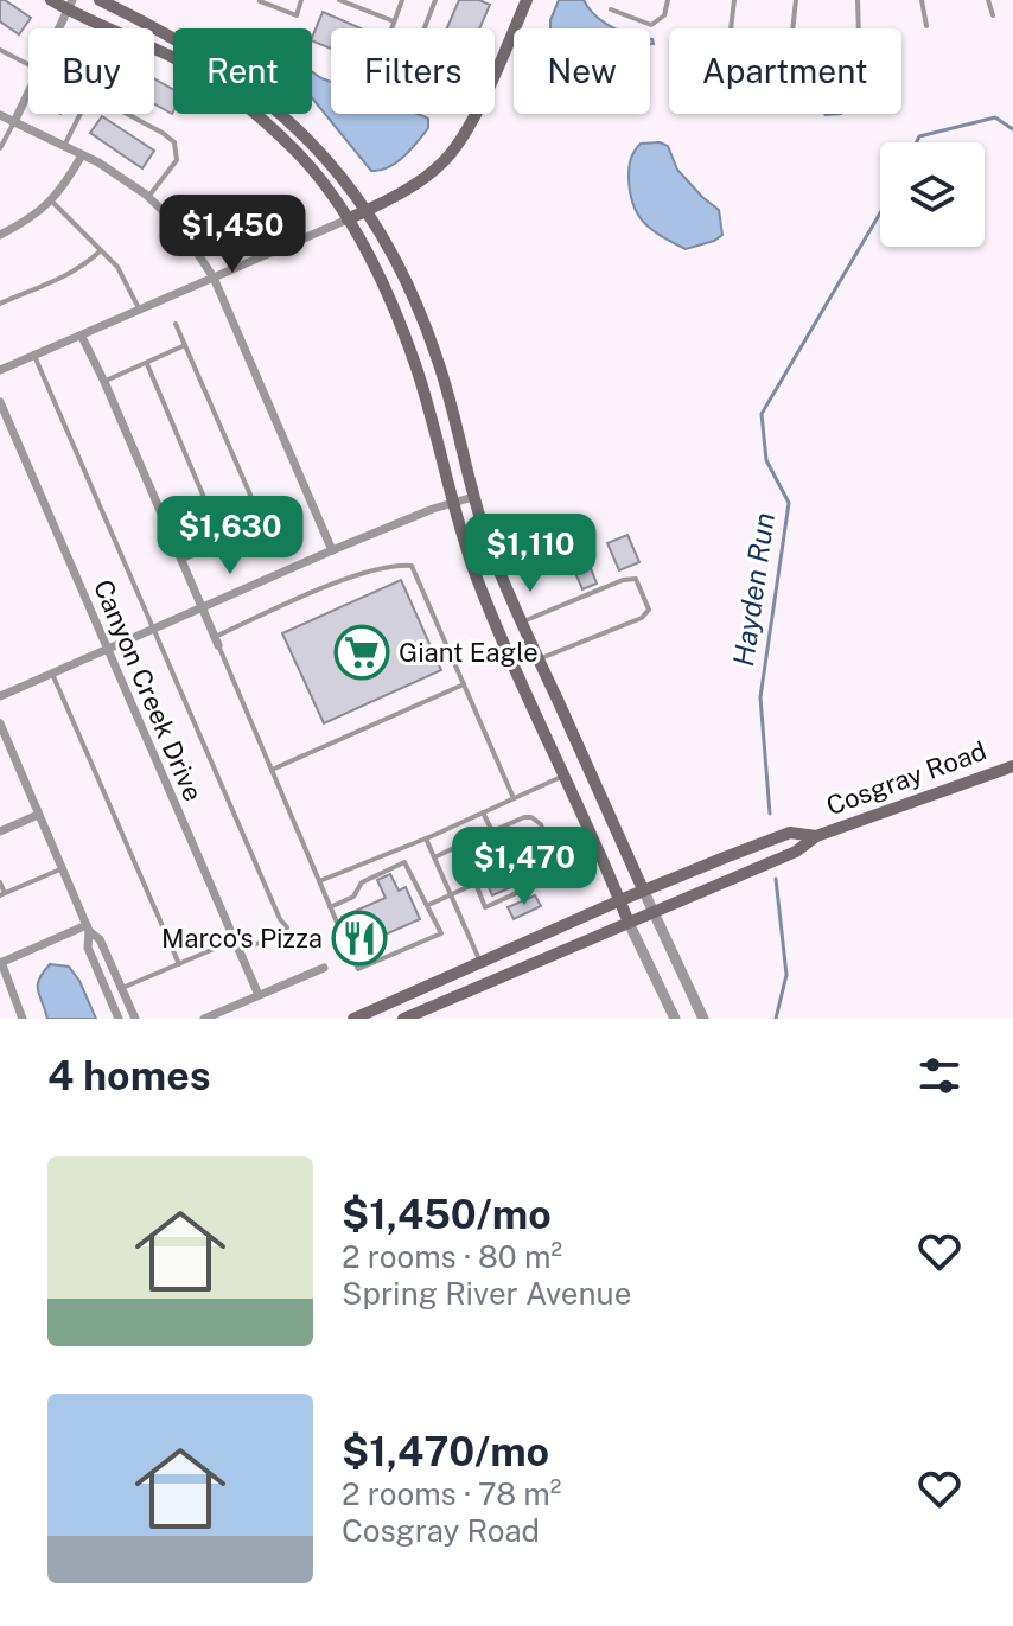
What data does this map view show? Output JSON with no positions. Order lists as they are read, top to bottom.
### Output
{
  "streets": {
    "main road": ["Cosgray Road"],
    "street": ["Canyon Creek Drive"]
  },
  "water": ["Hayden Run"],
  "places": {
    "supermarket": ["Giant Eagle"],
    "restaurant": ["Marco's Pizza"]
  },
  "page": {
    "chip": [
      "Buy",
      "Rent",
      "Filters",
      "New",
      "Apartment"
    ],
    "price": [
      "$1,450",
      "$1,630",
      "$1,110",
      "$1,470"
    ],
    "heading": "4 homes",
    "list": [
      {
        "name": "$1,450/mo",
        "note": "2 rooms · 80 m² · Spring River Avenue"
      },
      {
        "name": "$1,470/mo",
        "note": "2 rooms · 78 m² · Cosgray Road"
      }
    ]
  }
}
